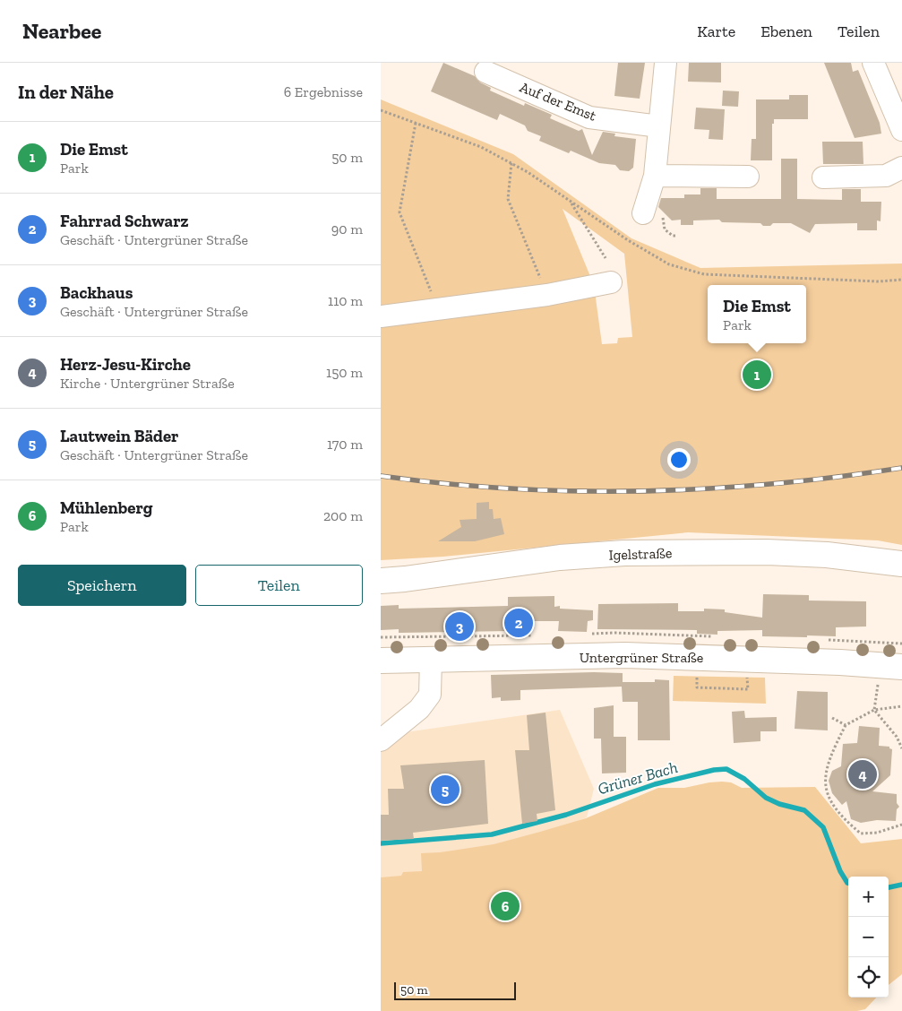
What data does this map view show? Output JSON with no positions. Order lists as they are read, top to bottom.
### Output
{
  "streets": {
    "main road": ["Igelstraße", "Untergrüner Straße"],
    "street": ["Auf der Emst"]
  },
  "water": ["Grüner Bach"],
  "scale_bar": "50 m",
  "page": {
    "header": "Nearbee",
    "nav": ["Karte", "Ebenen", "Teilen"],
    "heading": ["In der Nähe", "6 Ergebnisse"],
    "list": [
      {
        "mark": "1",
        "name": "Die Emst",
        "note": "Park",
        "value": "50 m"
      },
      {
        "mark": "2",
        "name": "Fahrrad Schwarz",
        "note": "Geschäft · Untergrüner Straße",
        "value": "90 m"
      },
      {
        "mark": "3",
        "name": "Backhaus",
        "note": "Geschäft · Untergrüner Straße",
        "value": "110 m"
      },
      {
        "mark": "4",
        "name": "Herz-Jesu-Kirche",
        "note": "Kirche · Untergrüner Straße",
        "value": "150 m"
      },
      {
        "mark": "5",
        "name": "Lautwein Bäder",
        "note": "Geschäft · Untergrüner Straße",
        "value": "170 m"
      },
      {
        "mark": "6",
        "name": "Mühlenberg",
        "note": "Park",
        "value": "200 m"
      }
    ],
    "popup": ["Die Emst", "Park"],
    "pins": [
      "1",
      "2",
      "3",
      "4",
      "5",
      "6"
    ],
    "buttons": ["Speichern", "Teilen"],
    "map_buttons": ["+", "−"],
    "scale": "50 m"
  }
}
